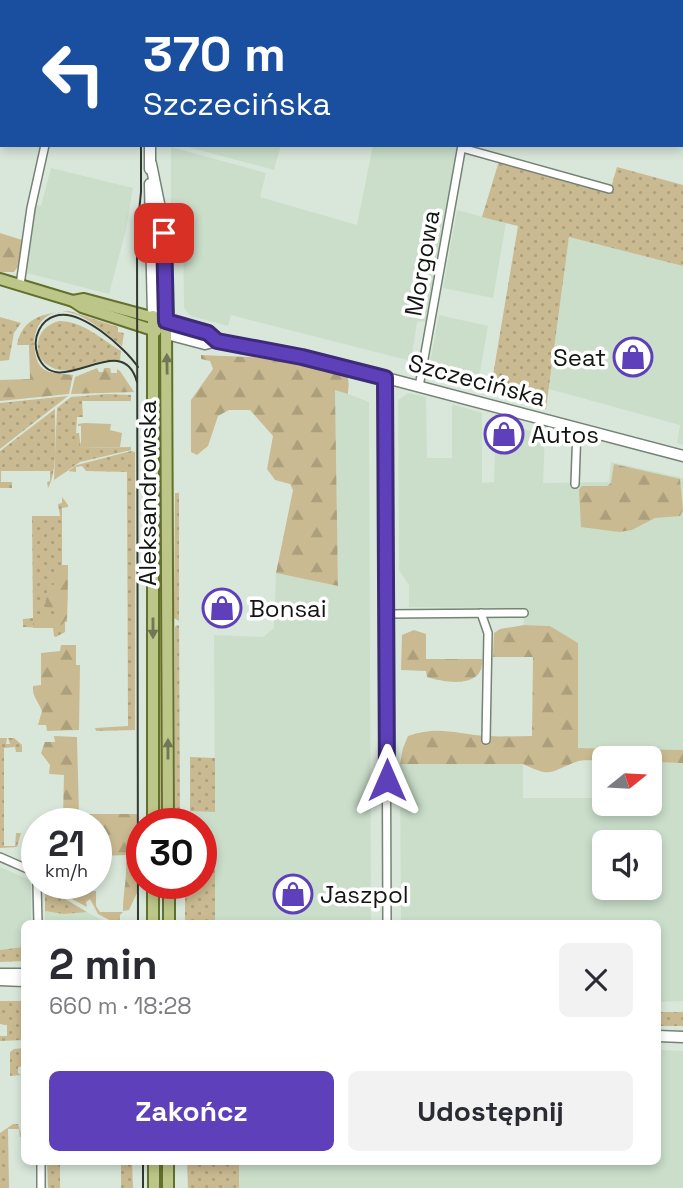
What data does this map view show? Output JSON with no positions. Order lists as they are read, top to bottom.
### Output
{
  "streets": {
    "main road": ["Szczecińska", "Aleksandrowska"],
    "street": ["Morgowa"]
  },
  "crossings": [
    ["Morgowa", "Szczecińska"],
    ["Szczecińska", "Aleksandrowska"]
  ],
  "places": {
    "shop": [
      "Seat",
      "Autos",
      "Bonsai",
      "Jaszpol"
    ]
  },
  "north": "right",
  "page": {
    "turn": ["370 m", "Szczecińska"],
    "speed": "21 km/h",
    "limit": "30",
    "heading": ["2 min", "660 m · 18:28"],
    "buttons": ["Zakończ", "Udostępnij"]
  }
}
